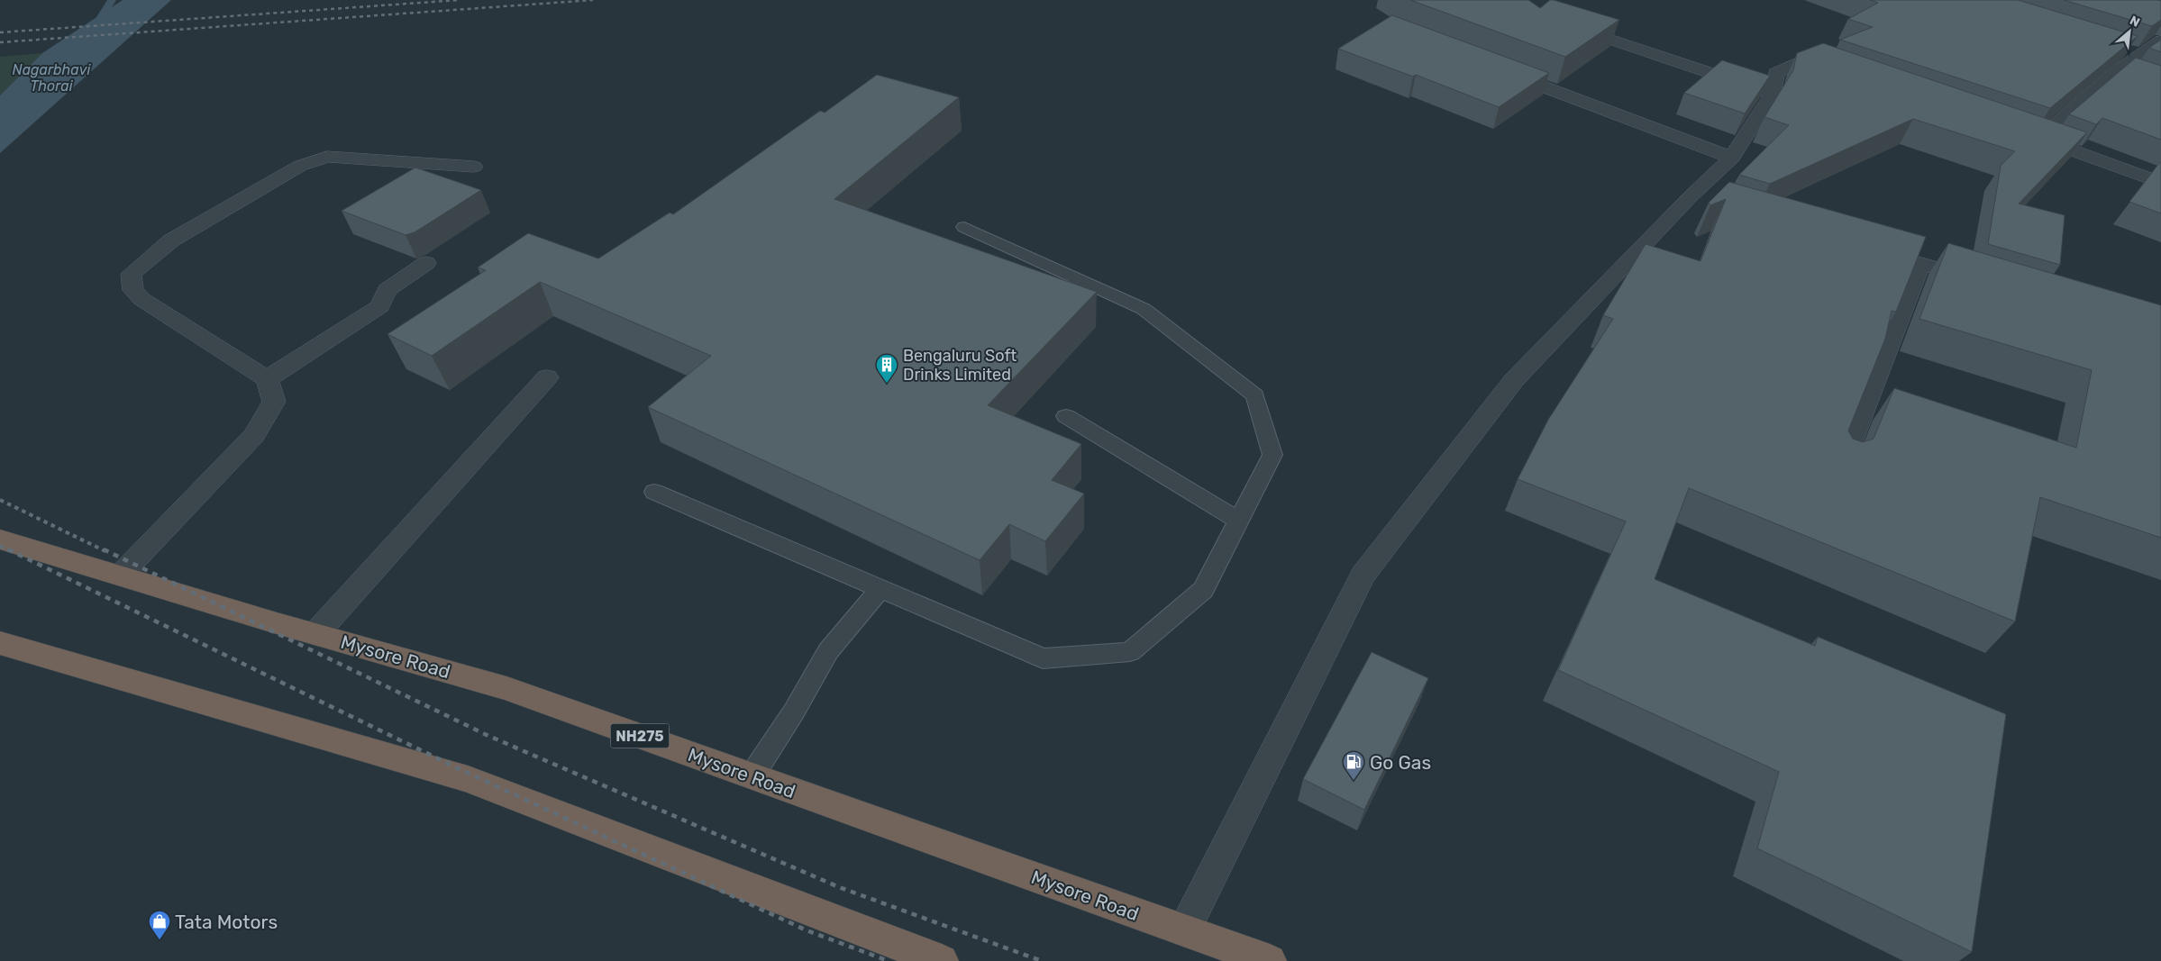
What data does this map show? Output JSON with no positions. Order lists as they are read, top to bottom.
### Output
{
  "streets": {
    "highway": ["Mysore Road", "NH275"]
  },
  "water": ["Nagarbhavi Thorai"],
  "places": {
    "building": ["Bengaluru Soft Drinks Limited"],
    "fuel station": ["Go Gas"],
    "shop": ["Tata Motors"]
  },
  "north": "top right"
}
